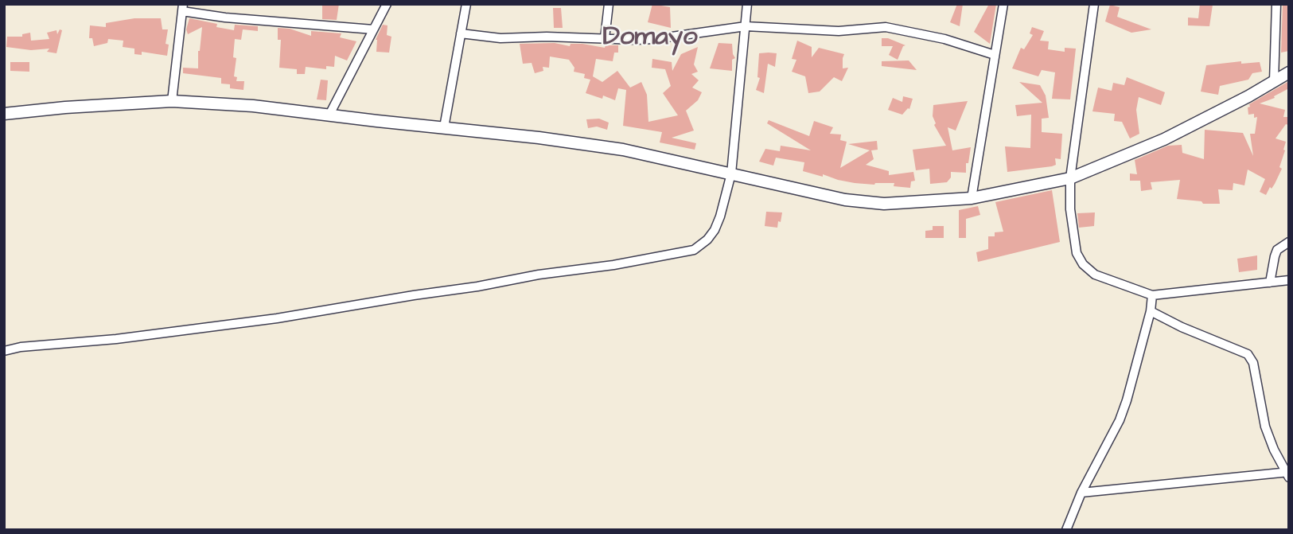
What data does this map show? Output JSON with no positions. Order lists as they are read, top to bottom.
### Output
{
  "districts": ["Domayo"]
}
